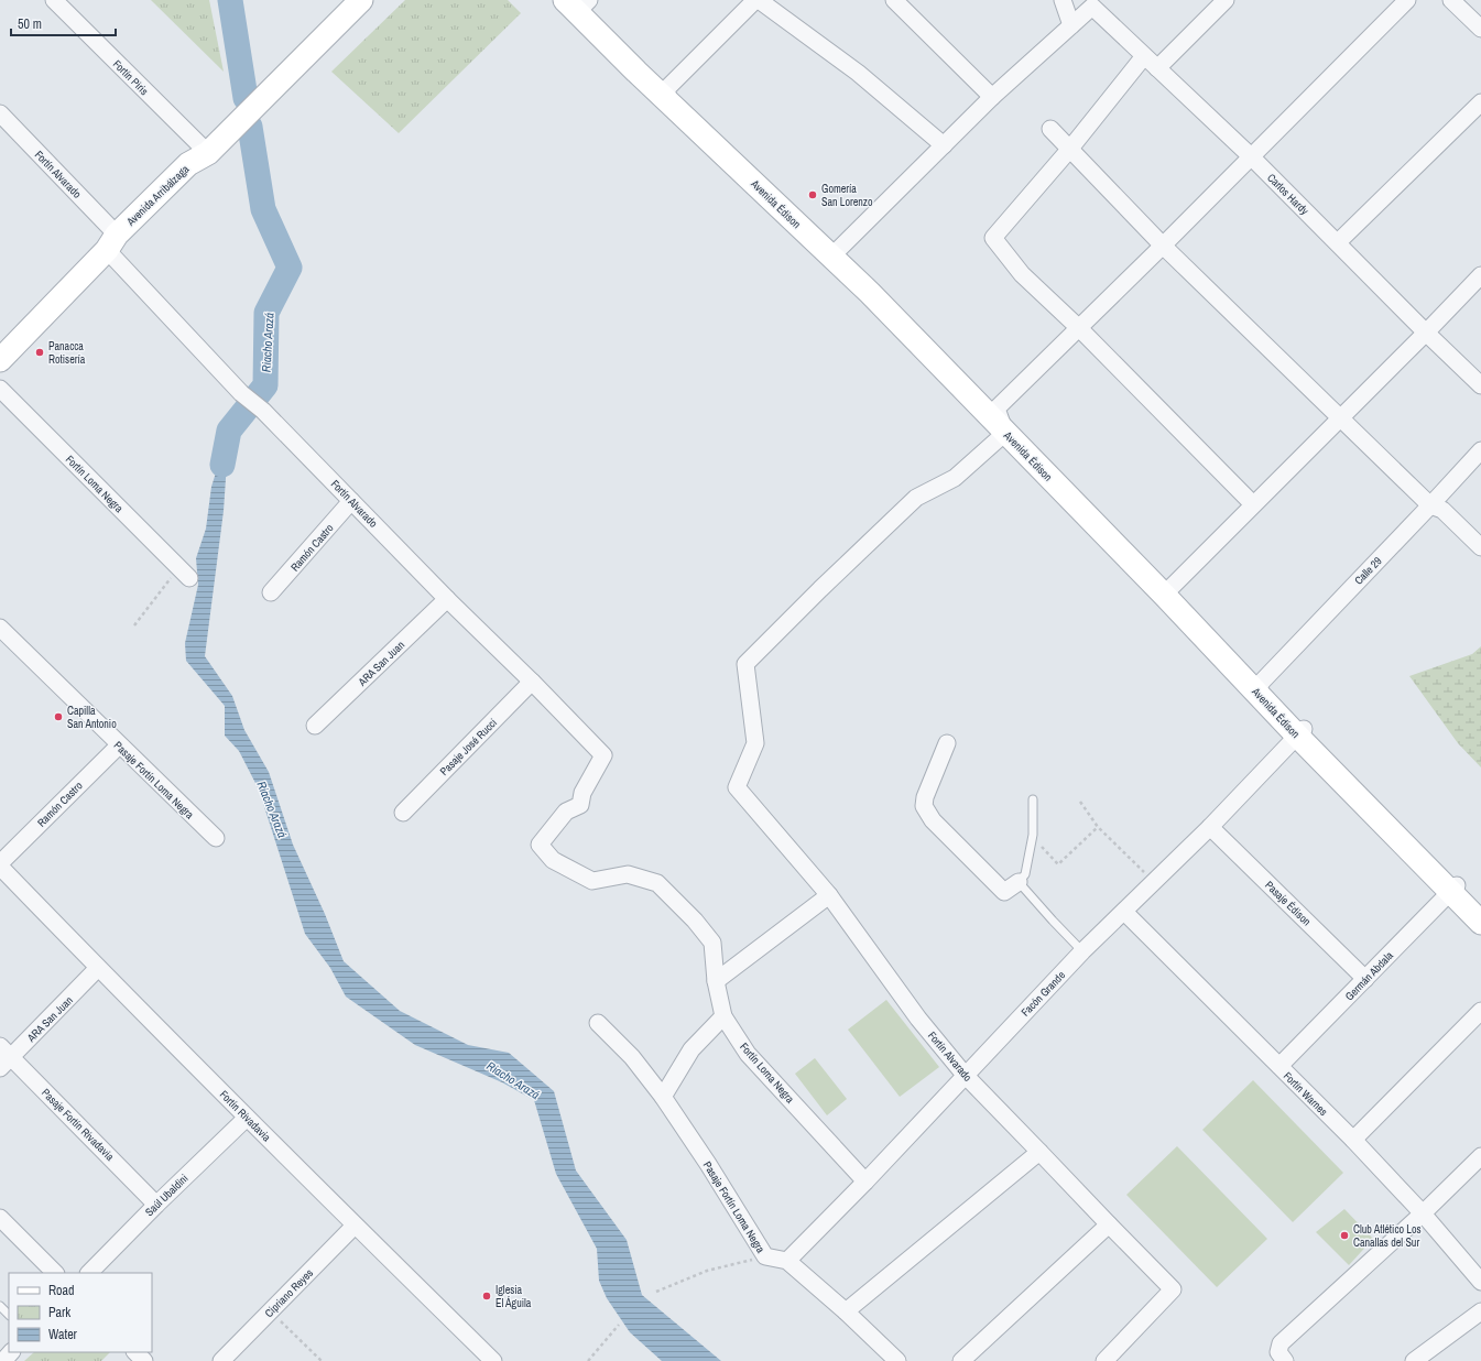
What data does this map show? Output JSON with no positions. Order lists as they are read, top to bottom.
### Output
{
  "streets": {
    "main road": ["Avenida Arribálzaga", "Avenida Édison"],
    "street": [
      "Fortín Piris",
      "Fortín Alvarado",
      "Carlos Hardy",
      "Fortín Loma Negra",
      "Ramón Castro",
      "Calle 29",
      "ARA San Juan",
      "Pasaje José Rucci",
      "Pasaje Fortín Loma Negra",
      "Pasaje Édison",
      "Germán Abdala",
      "Facón Grande",
      "Fortín Warnes",
      "Fortín Rivadavia",
      "Pasaje Fortín Rivadavia",
      "Saúl Ubaldini",
      "Cipriano Reyes"
    ]
  },
  "crossings": [
    ["Fortín Piris", "Avenida Arribálzaga"],
    ["Fortín Alvarado", "Avenida Arribálzaga"],
    ["Fortín Alvarado", "Avenida Édison"],
    ["Fortín Alvarado", "Fortín Loma Negra"],
    ["Fortín Alvarado", "Ramón Castro"],
    ["Fortín Alvarado", "ARA San Juan"],
    ["Fortín Alvarado", "Pasaje José Rucci"],
    ["Fortín Alvarado", "Facón Grande"],
    ["Avenida Édison", "Calle 29"],
    ["Avenida Édison", "Germán Abdala"],
    ["Avenida Édison", "Facón Grande"],
    ["Fortín Loma Negra", "Facón Grande"],
    ["Ramón Castro", "Pasaje Fortín Loma Negra"],
    ["ARA San Juan", "Fortín Rivadavia"],
    ["ARA San Juan", "Pasaje Fortín Rivadavia"],
    ["Pasaje Fortín Loma Negra", "Facón Grande"],
    ["Pasaje Édison", "Germán Abdala"],
    ["Pasaje Édison", "Facón Grande"],
    ["Germán Abdala", "Fortín Warnes"],
    ["Facón Grande", "Fortín Warnes"],
    ["Fortín Rivadavia", "Saúl Ubaldini"],
    ["Fortín Rivadavia", "Cipriano Reyes"],
    ["Pasaje Fortín Rivadavia", "Saúl Ubaldini"]
  ],
  "water": ["Riacho Arazá"],
  "places": [
    "Gomería San Lorenzo",
    "Panacca Rotisería",
    "Capilla San Antonio",
    "Club Atlético Los Canallas del Sur",
    "Iglesia El Águila"
  ],
  "legend": ["Road", "Park", "Water"],
  "scale_bar": "50 m"
}
